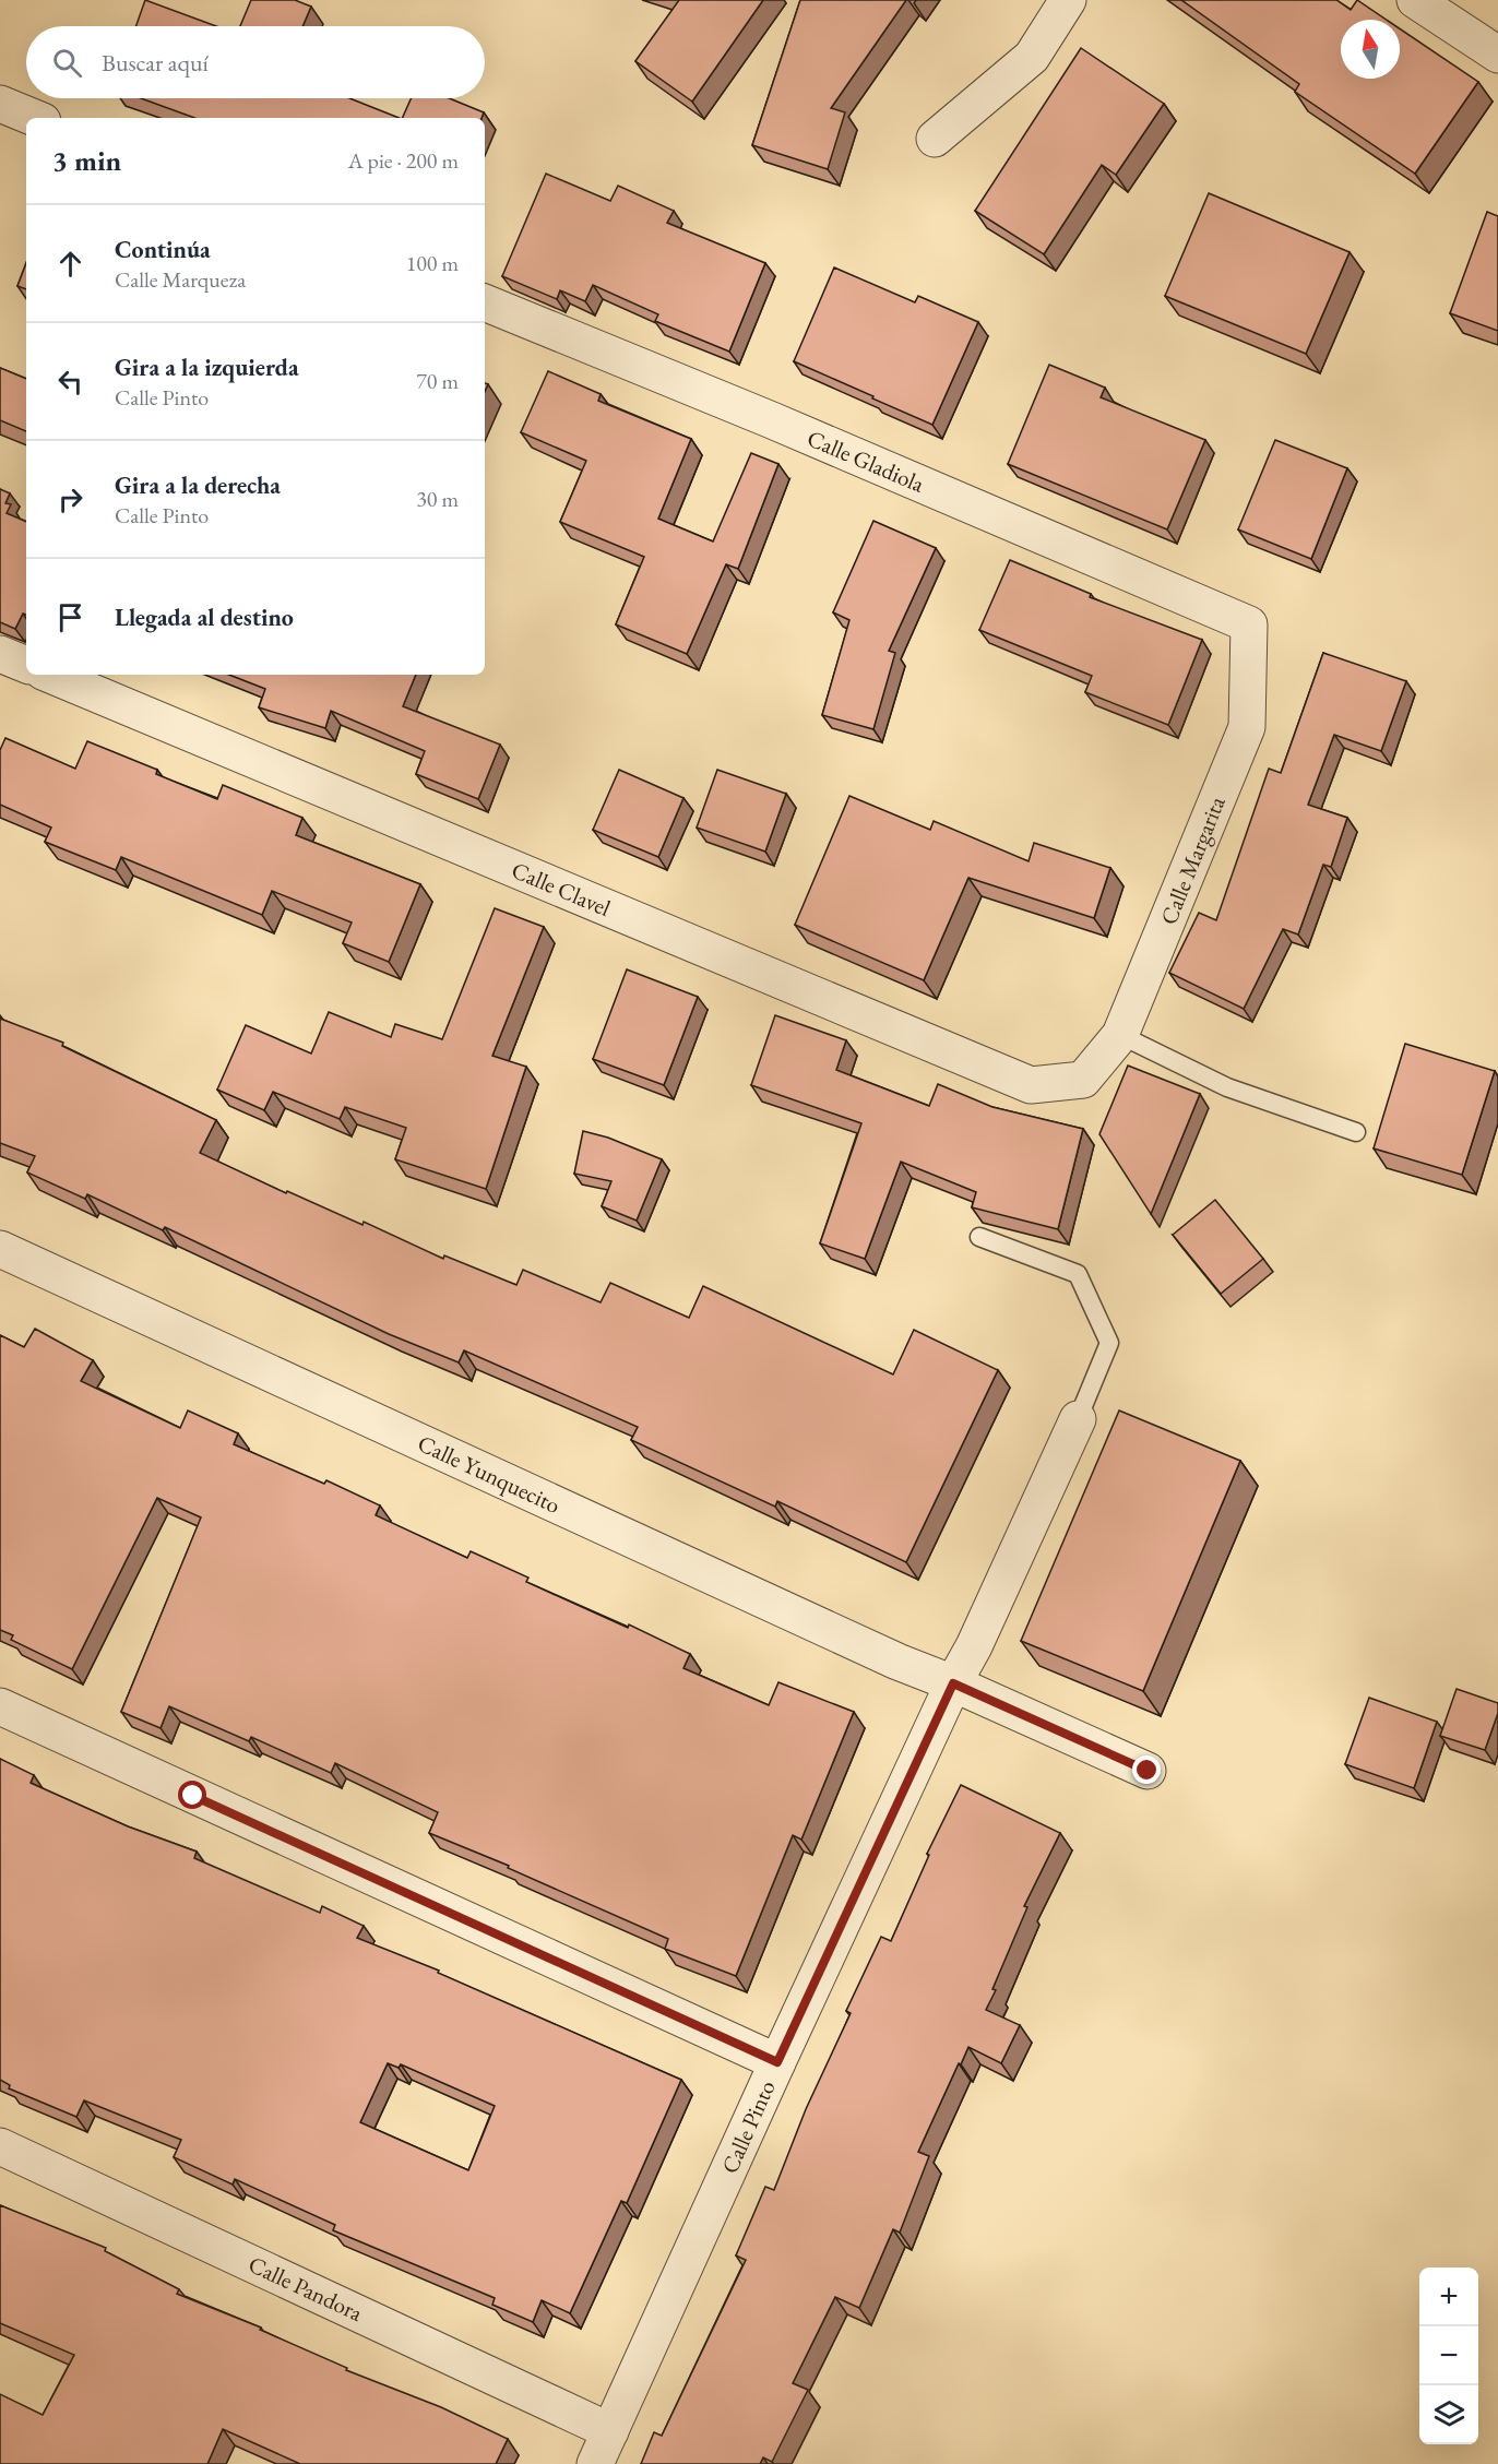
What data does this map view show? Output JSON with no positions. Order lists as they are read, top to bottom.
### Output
{
  "streets": {
    "street": [
      "Calle Gladiola",
      "Calle Margarita",
      "Calle Clavel",
      "Calle Yunquecito",
      "Calle Pinto",
      "Calle Pandora"
    ]
  },
  "crossings": [
    ["Calle Gladiola", "Calle Margarita"],
    ["Calle Margarita", "Calle Clavel"],
    ["Calle Yunquecito", "Calle Pinto"],
    ["Calle Pinto", "Calle Pandora"]
  ],
  "north": "top",
  "page": {
    "search": "Buscar aquí",
    "heading": ["3 min", "A pie · 200 m"],
    "list": [
      ["Continúa", "Calle Marqueza", "100 m"],
      ["Gira a la izquierda", "Calle Pinto", "70 m"],
      ["Gira a la derecha", "Calle Pinto", "30 m"],
      "Llegada al destino"
    ],
    "map_buttons": ["+", "−"]
  }
}
